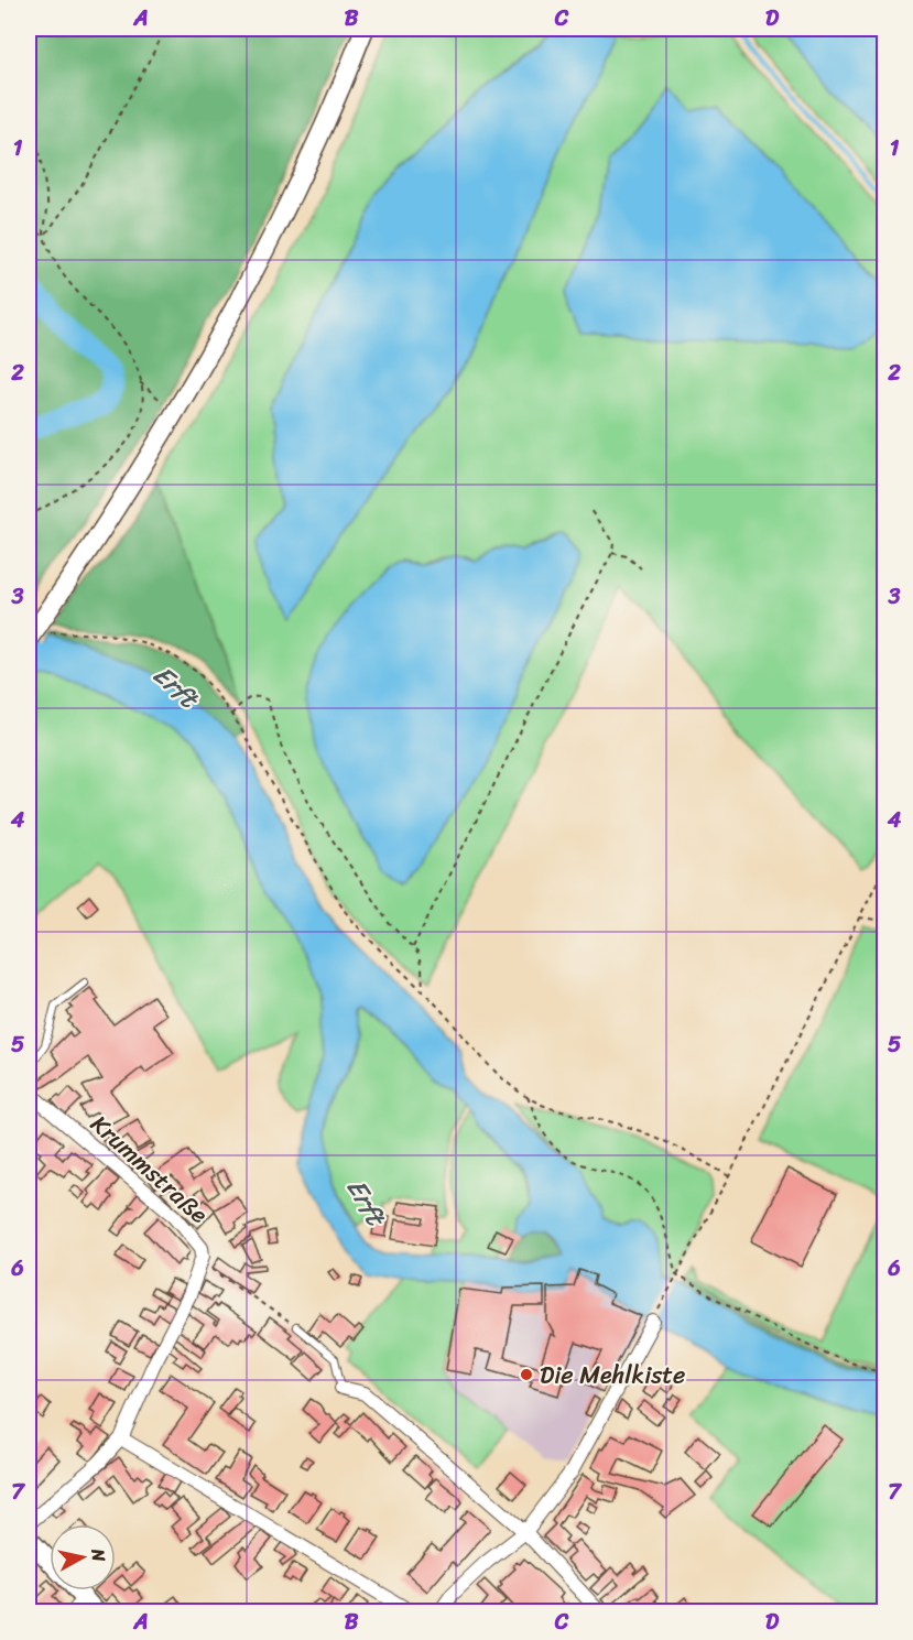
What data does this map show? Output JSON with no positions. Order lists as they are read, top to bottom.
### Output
{
  "streets": {
    "street": ["Krummstraße"]
  },
  "water": ["Erft"],
  "places": ["Die Mehlkiste"],
  "north": "right",
  "grid": {
    "columns": [
      "A",
      "B",
      "C",
      "D"
    ],
    "rows": [
      "1",
      "2",
      "3",
      "4",
      "5",
      "6",
      "7"
    ]
  }
}
